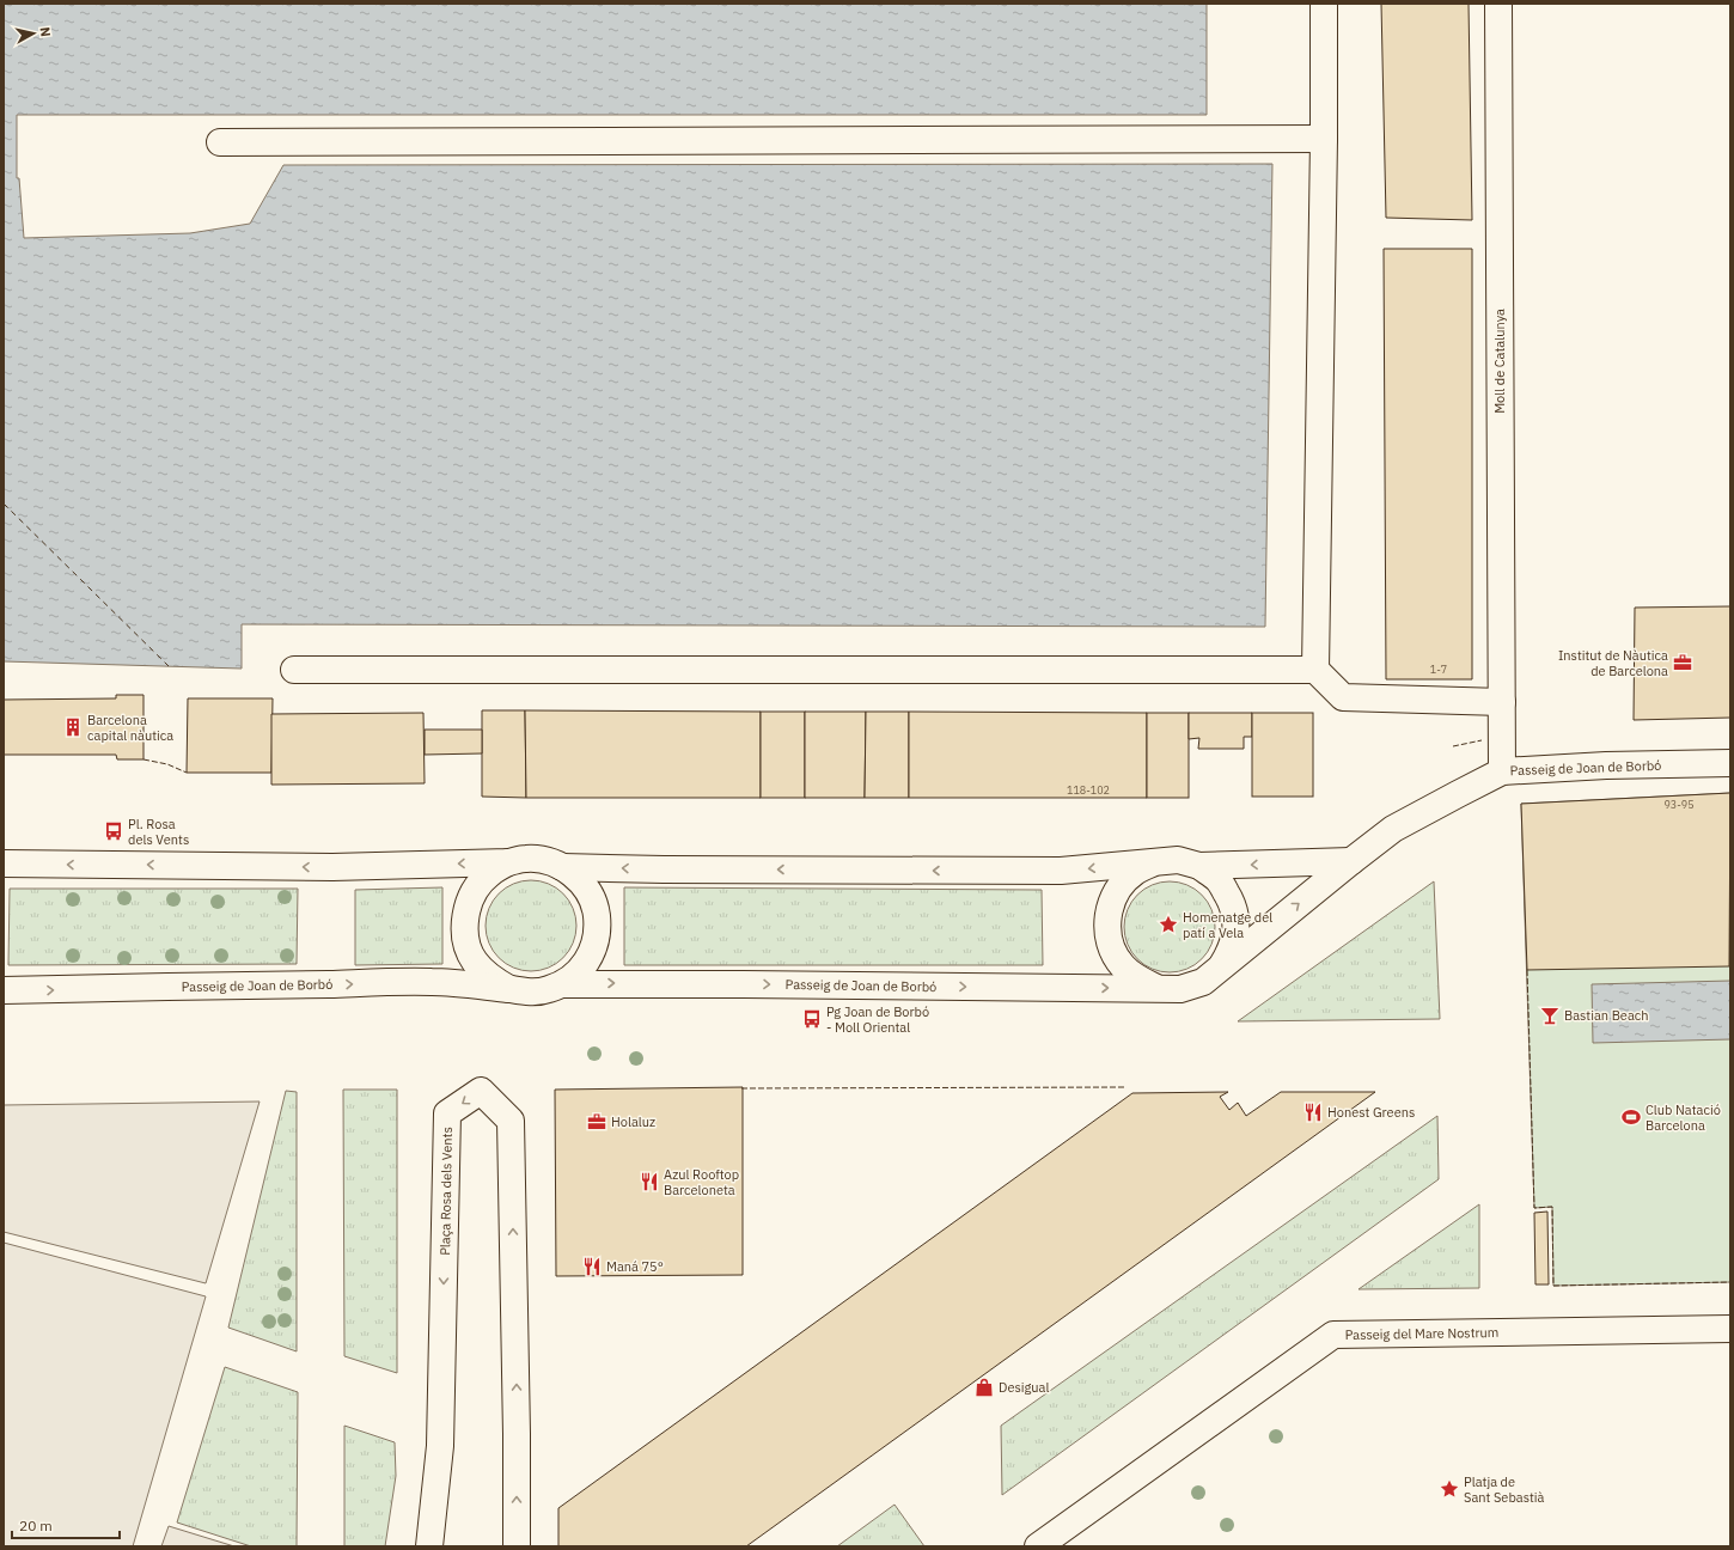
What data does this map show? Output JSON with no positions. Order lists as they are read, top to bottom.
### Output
{
  "streets": {
    "street": [
      "Moll de Catalunya",
      "Passeig de Joan de Borbó",
      "Plaça Rosa dels Vents",
      "Passeig del Mare Nostrum"
    ]
  },
  "crossings": [
    ["Moll de Catalunya", "Passeig de Joan de Borbó"]
  ],
  "places": {
    "office": ["Institut de Nàutica de Barcelona", "Holaluz"],
    "building": ["Barcelona capital nàutica"],
    "bus stop": ["Pl. Rosa dels Vents", "Pg Joan de Borbó - Moll Oriental"],
    "place": ["Homenatge del patí a Vela", "Platja de Sant Sebastià"],
    "bar": ["Bastian Beach"],
    "restaurant": ["Honest Greens", "Azul Rooftop Barceloneta", "Maná 75°"],
    "sports": ["Club Natació Barcelona"],
    "shop": ["Desigual"]
  },
  "house_numbers": ["1-7", "118-102", "93-95"],
  "scale_bar": "20 m",
  "north": "right"
}
